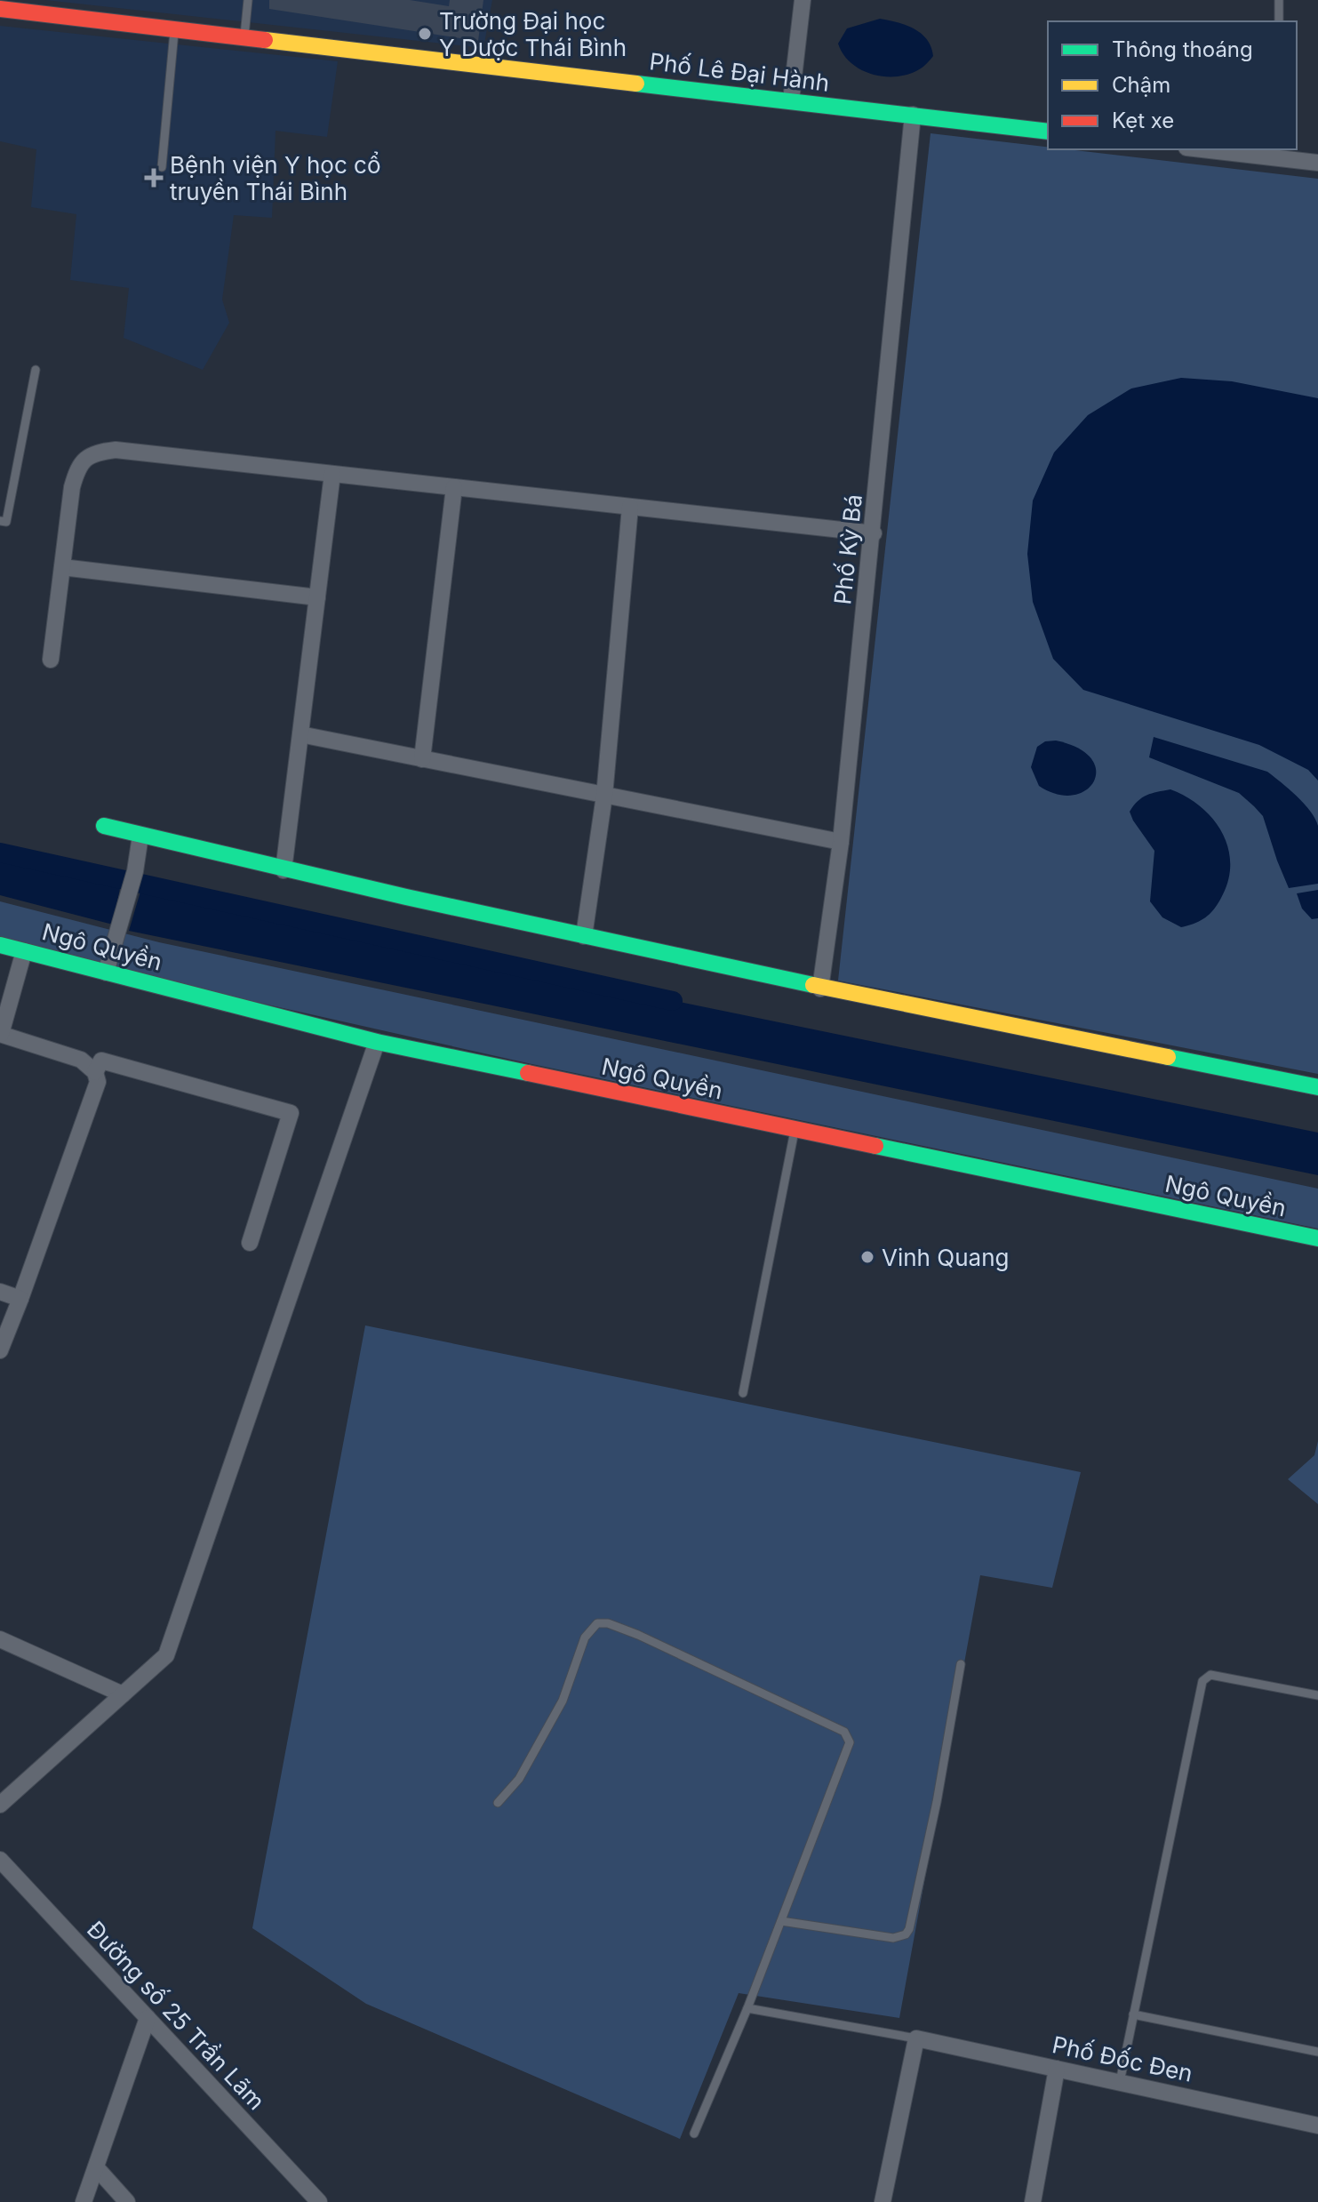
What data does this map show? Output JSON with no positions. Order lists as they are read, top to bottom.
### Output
{
  "streets": {
    "street": [
      "Phố Lê Đại Hành",
      "Phố Kỳ Bá",
      "Ngô Quyền",
      "Đường số 25 Trần Lãm",
      "Phố Đốc Đen"
    ]
  },
  "crossings": [
    ["Phố Lê Đại Hành", "Phố Kỳ Bá"]
  ],
  "places": {
    "other": ["Trường Đại học Y Dược Thái Bình", "Vinh Quang"],
    "health": ["Bệnh viện Y học cổ truyền Thái Bình"]
  },
  "legend": ["Thông thoáng", "Chậm", "Kẹt xe"]
}
